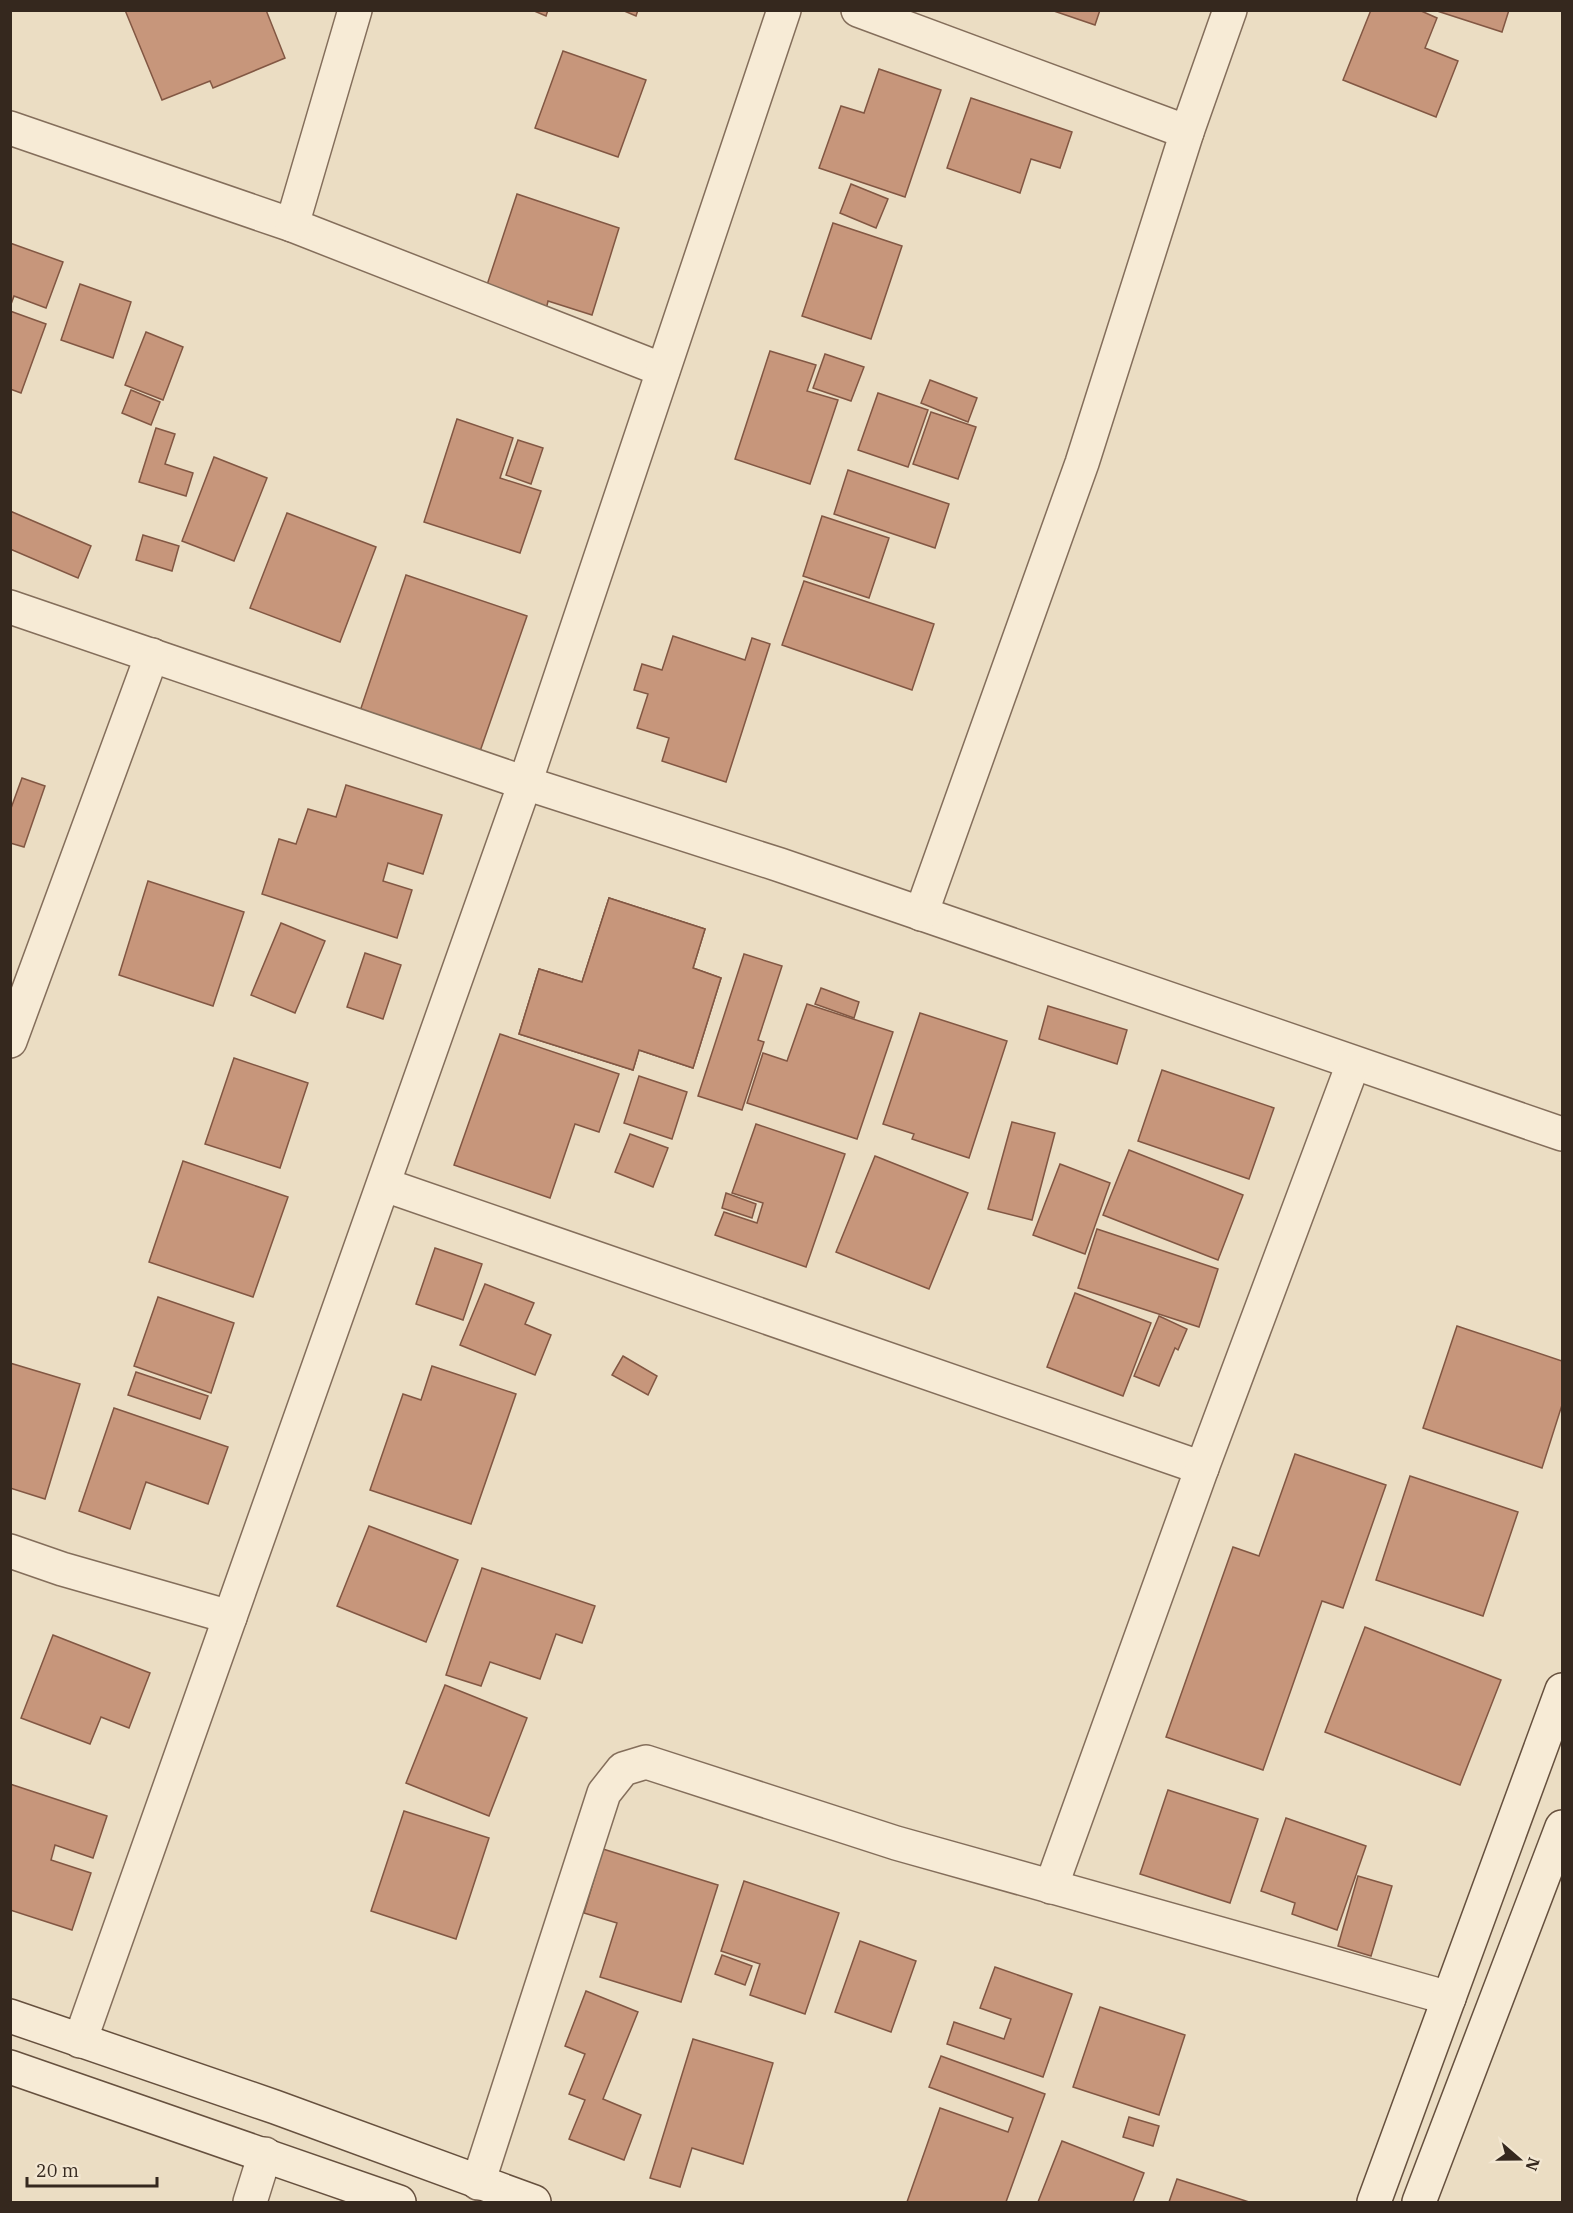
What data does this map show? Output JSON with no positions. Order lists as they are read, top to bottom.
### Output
{
  "scale_bar": "20 m",
  "north": "right"
}
